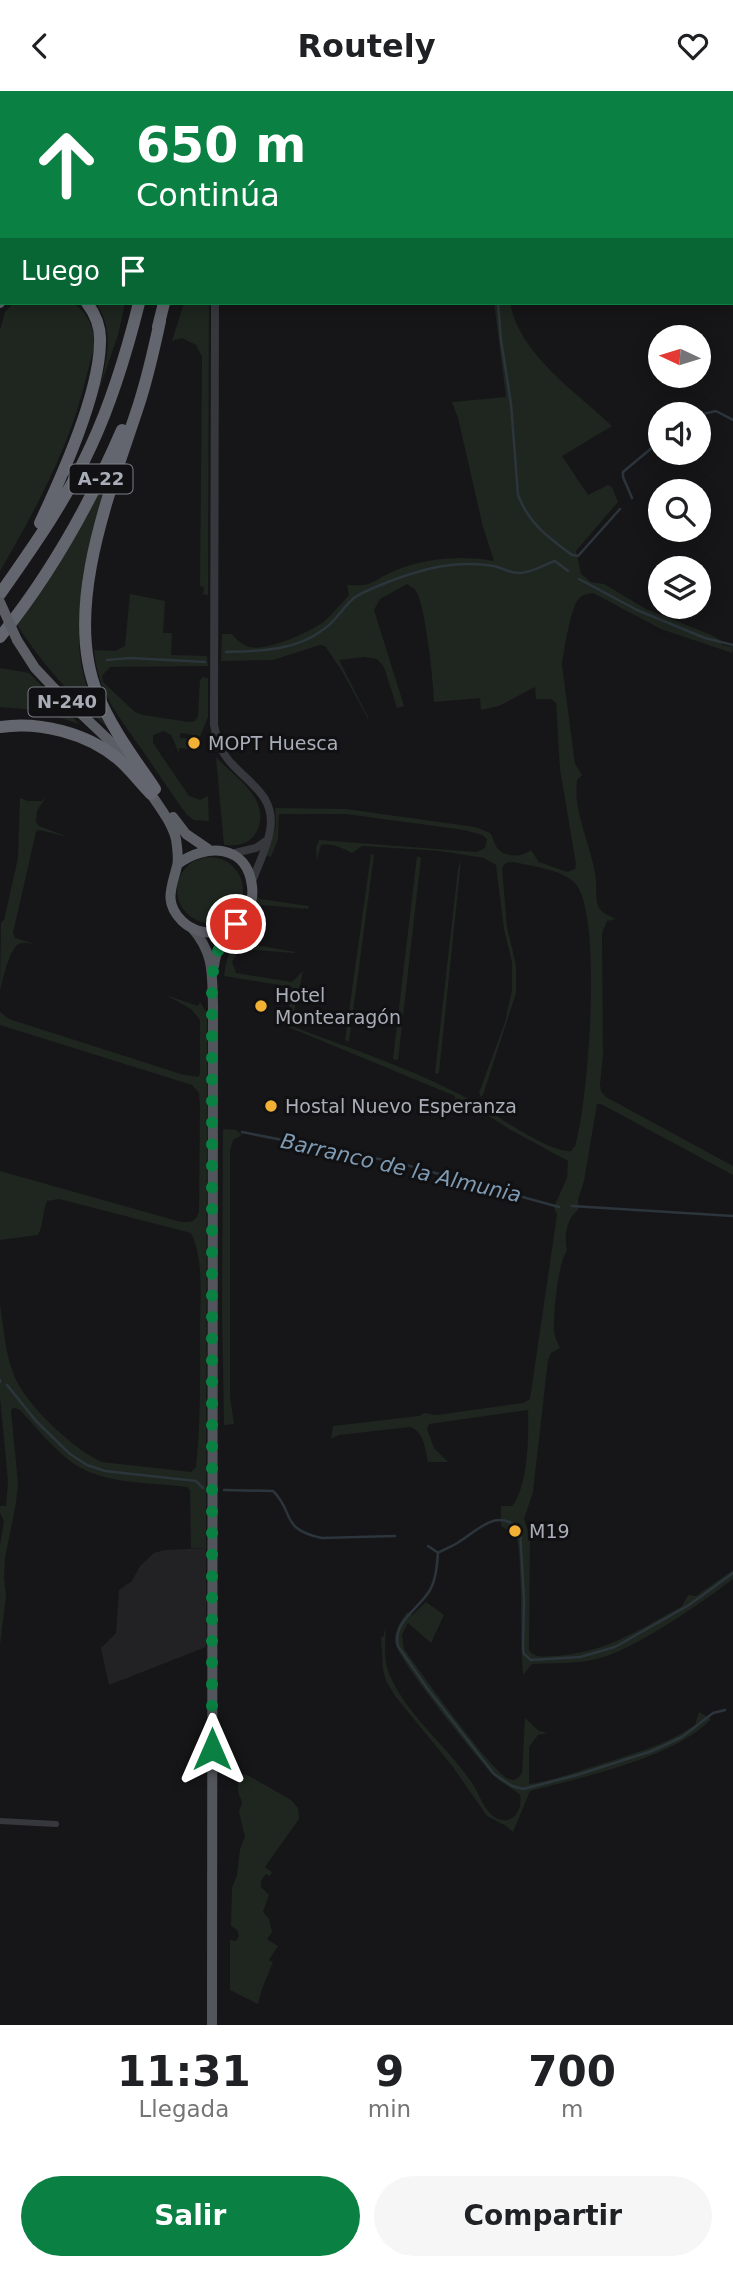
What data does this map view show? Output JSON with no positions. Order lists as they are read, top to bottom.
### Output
{
  "streets": {
    "highway": ["A-22", "N-240"]
  },
  "water": ["Barranco de la Almunia"],
  "places": [
    "MOPT Huesca",
    "Hotel Montearagón",
    "Hostal Nuevo Esperanza",
    "M19"
  ],
  "north": "left",
  "page": {
    "header": "Routely",
    "turn": ["650 m", "Continúa"],
    "then": "Luego",
    "eta": [
      "11:31",
      "Llegada",
      "9",
      "min",
      "700",
      "m"
    ],
    "buttons": ["Salir", "Compartir"]
  }
}
